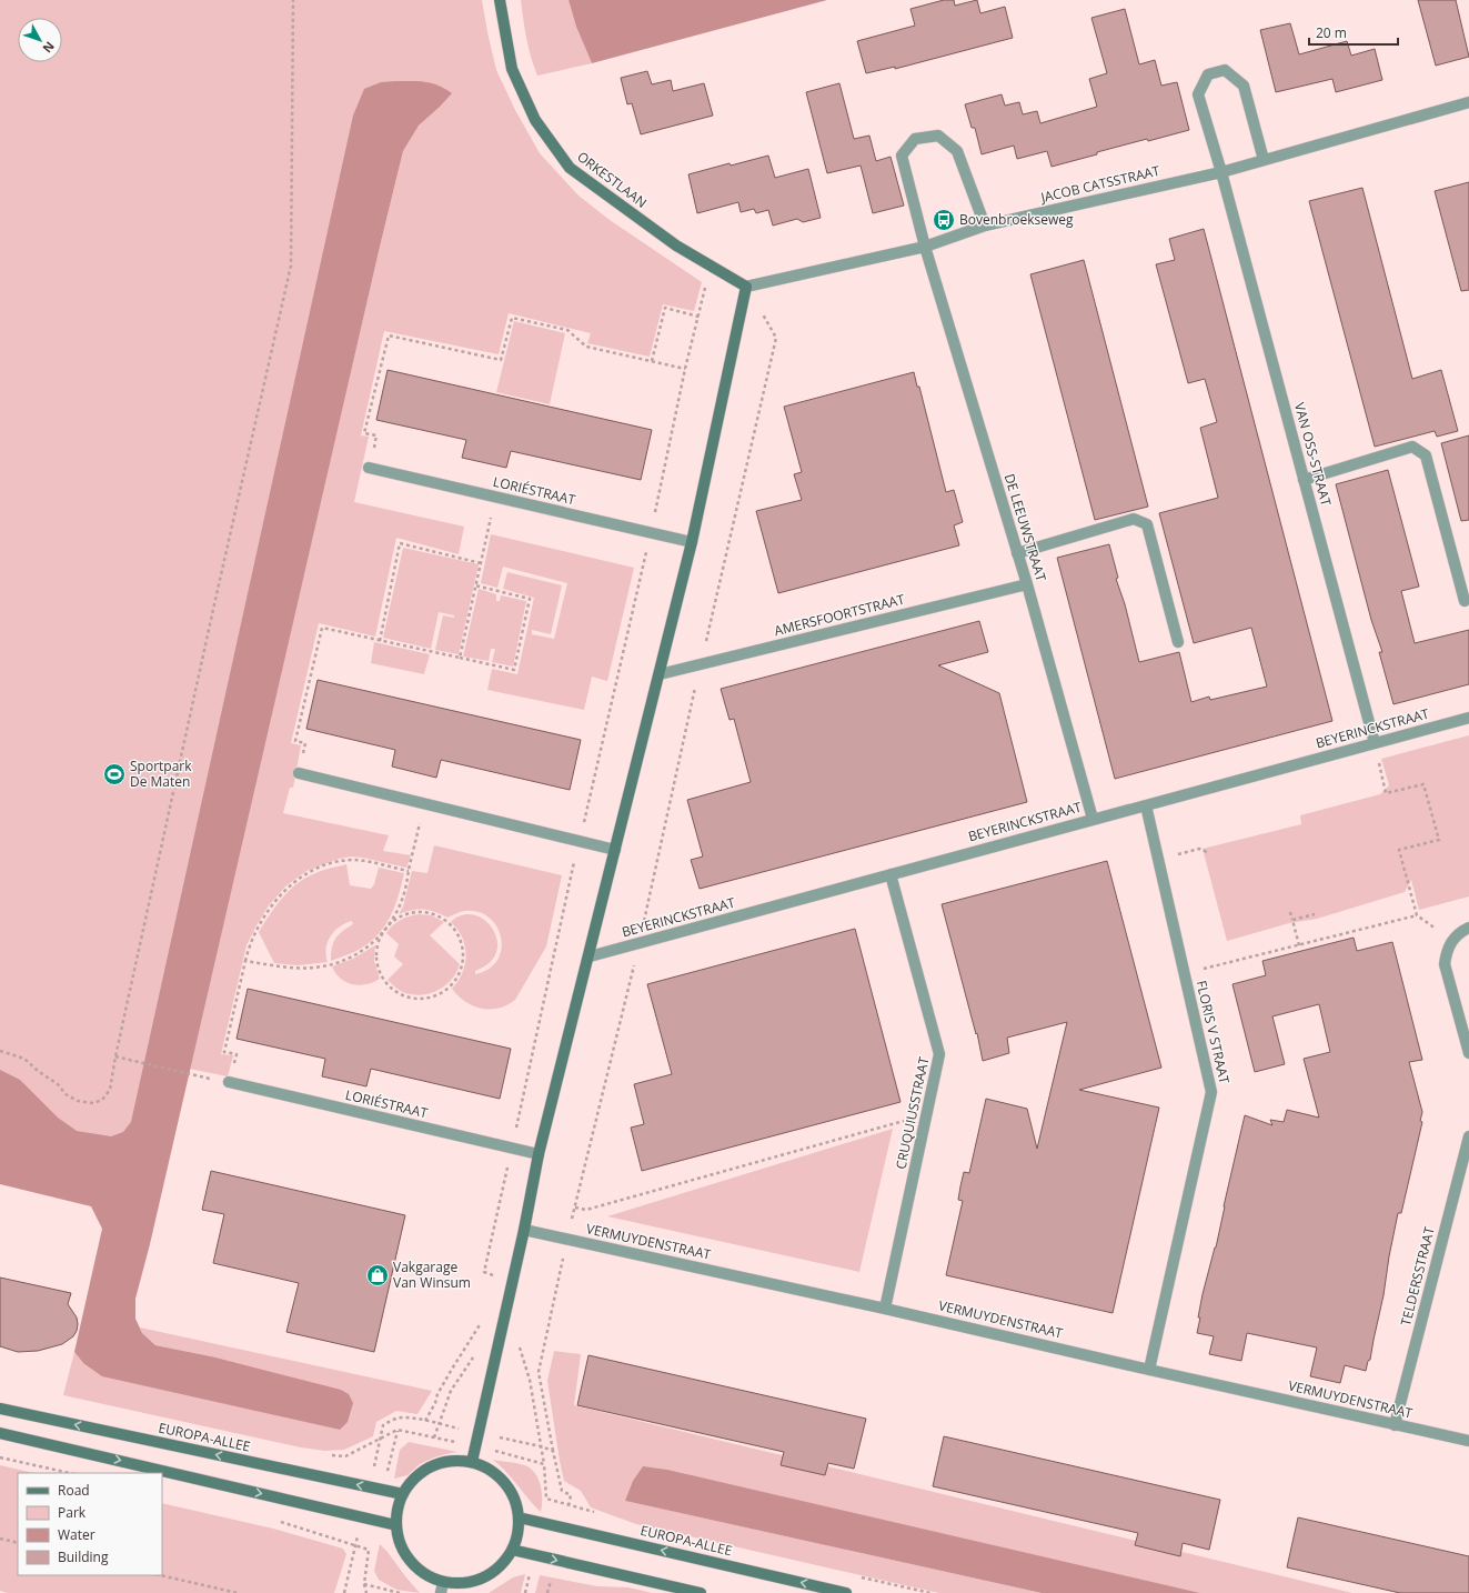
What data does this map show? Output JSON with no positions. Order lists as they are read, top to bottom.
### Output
{
  "streets": {
    "main road": ["ORKESTLAAN", "EUROPA-ALLEE"],
    "street": [
      "JACOB CATSSTRAAT",
      "VAN OSS-STRAAT",
      "LORIÉSTRAAT",
      "DE LEEUWSTRAAT",
      "AMERSFOORTSTRAAT",
      "BEYERINCKSTRAAT",
      "FLORIS V STRAAT",
      "CRUQUIUSSTRAAT",
      "VERMUYDENSTRAAT",
      "TELDERSSTRAAT"
    ]
  },
  "crossings": [
    ["ORKESTLAAN", "JACOB CATSSTRAAT"],
    ["JACOB CATSSTRAAT", "VAN OSS-STRAAT"],
    ["JACOB CATSSTRAAT", "DE LEEUWSTRAAT"],
    ["VAN OSS-STRAAT", "BEYERINCKSTRAAT"],
    ["DE LEEUWSTRAAT", "AMERSFOORTSTRAAT"],
    ["DE LEEUWSTRAAT", "BEYERINCKSTRAAT"],
    ["BEYERINCKSTRAAT", "FLORIS V STRAAT"],
    ["BEYERINCKSTRAAT", "CRUQUIUSSTRAAT"],
    ["FLORIS V STRAAT", "VERMUYDENSTRAAT"],
    ["CRUQUIUSSTRAAT", "VERMUYDENSTRAAT"],
    ["VERMUYDENSTRAAT", "TELDERSSTRAAT"]
  ],
  "places": {
    "bus stop": ["Bovenbroekseweg"],
    "sports": ["Sportpark De Maten"],
    "shop": ["Vakgarage Van Winsum"]
  },
  "legend": [
    "Road",
    "Park",
    "Water",
    "Building"
  ],
  "scale_bar": "20 m",
  "north": "bottom right"
}
